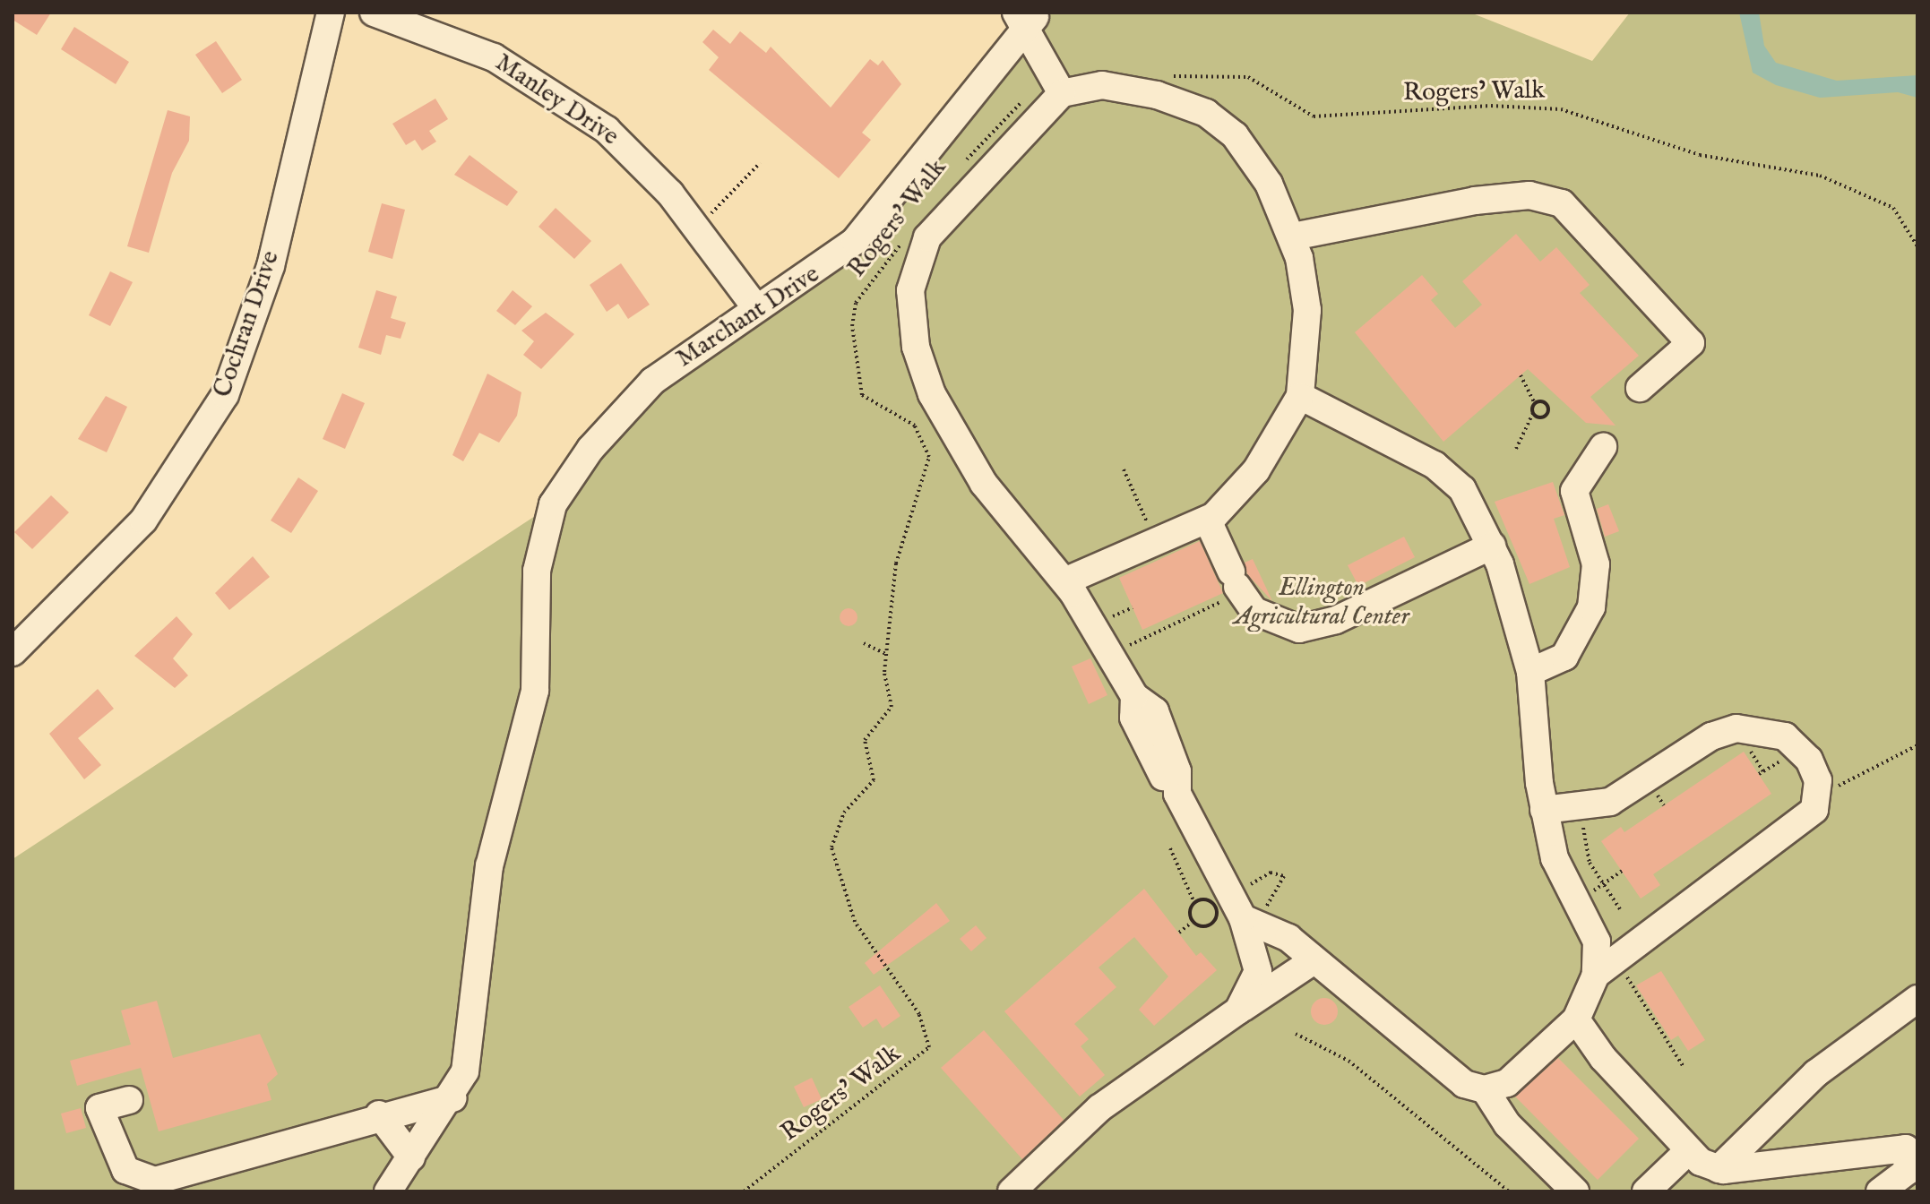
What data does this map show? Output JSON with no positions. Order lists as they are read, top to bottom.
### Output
{
  "streets": {
    "street": ["Manley Drive", "Marchant Drive", "Cochran Drive"],
    "path": ["Rogers’ Walk"]
  },
  "crossings": [
    ["Manley Drive", "Marchant Drive"]
  ],
  "parks": ["Ellington Agricultural Center"]
}
